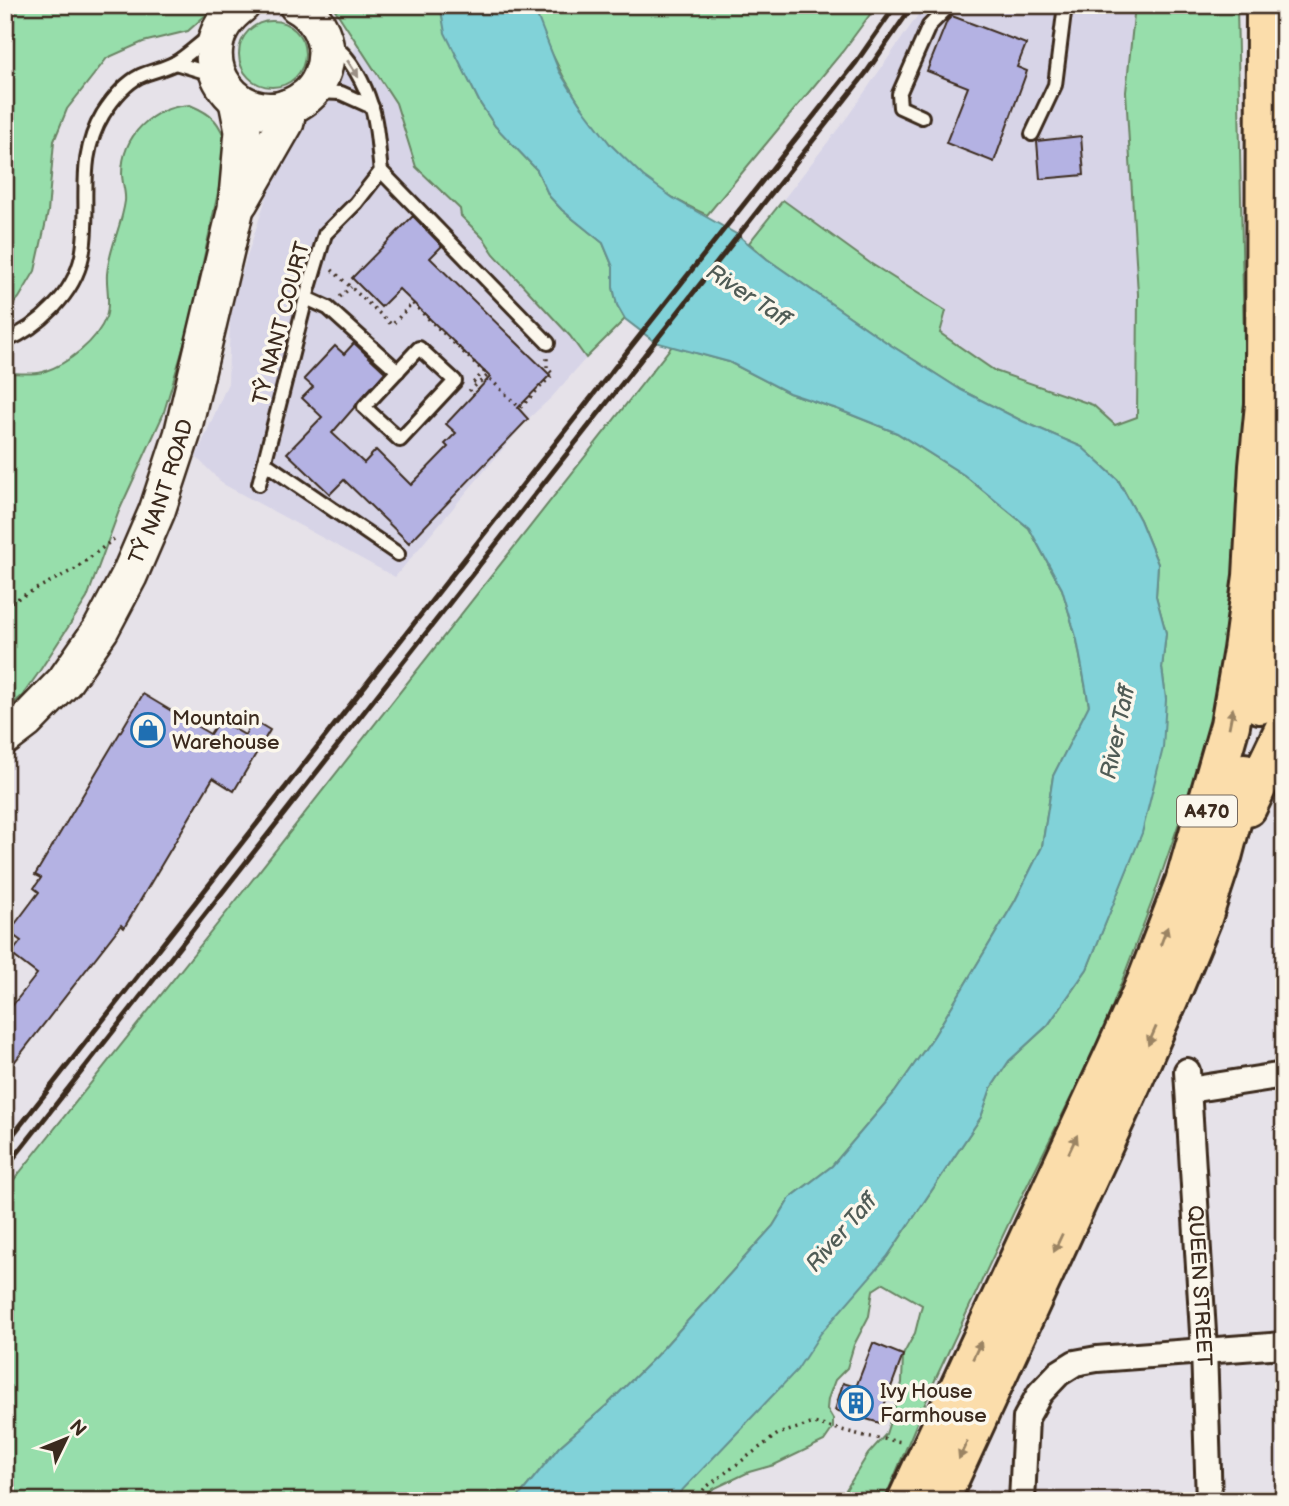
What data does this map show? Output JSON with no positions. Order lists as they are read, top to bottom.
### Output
{
  "streets": {
    "highway": ["A470"],
    "main road": ["TŶ NANT ROAD"],
    "street": ["QUEEN STREET"],
    "lane": ["TŶ NANT COURT"]
  },
  "water": ["River Taff"],
  "places": {
    "shop": ["Mountain Warehouse"],
    "building": ["Ivy House Farmhouse"]
  },
  "north": "top right"
}
